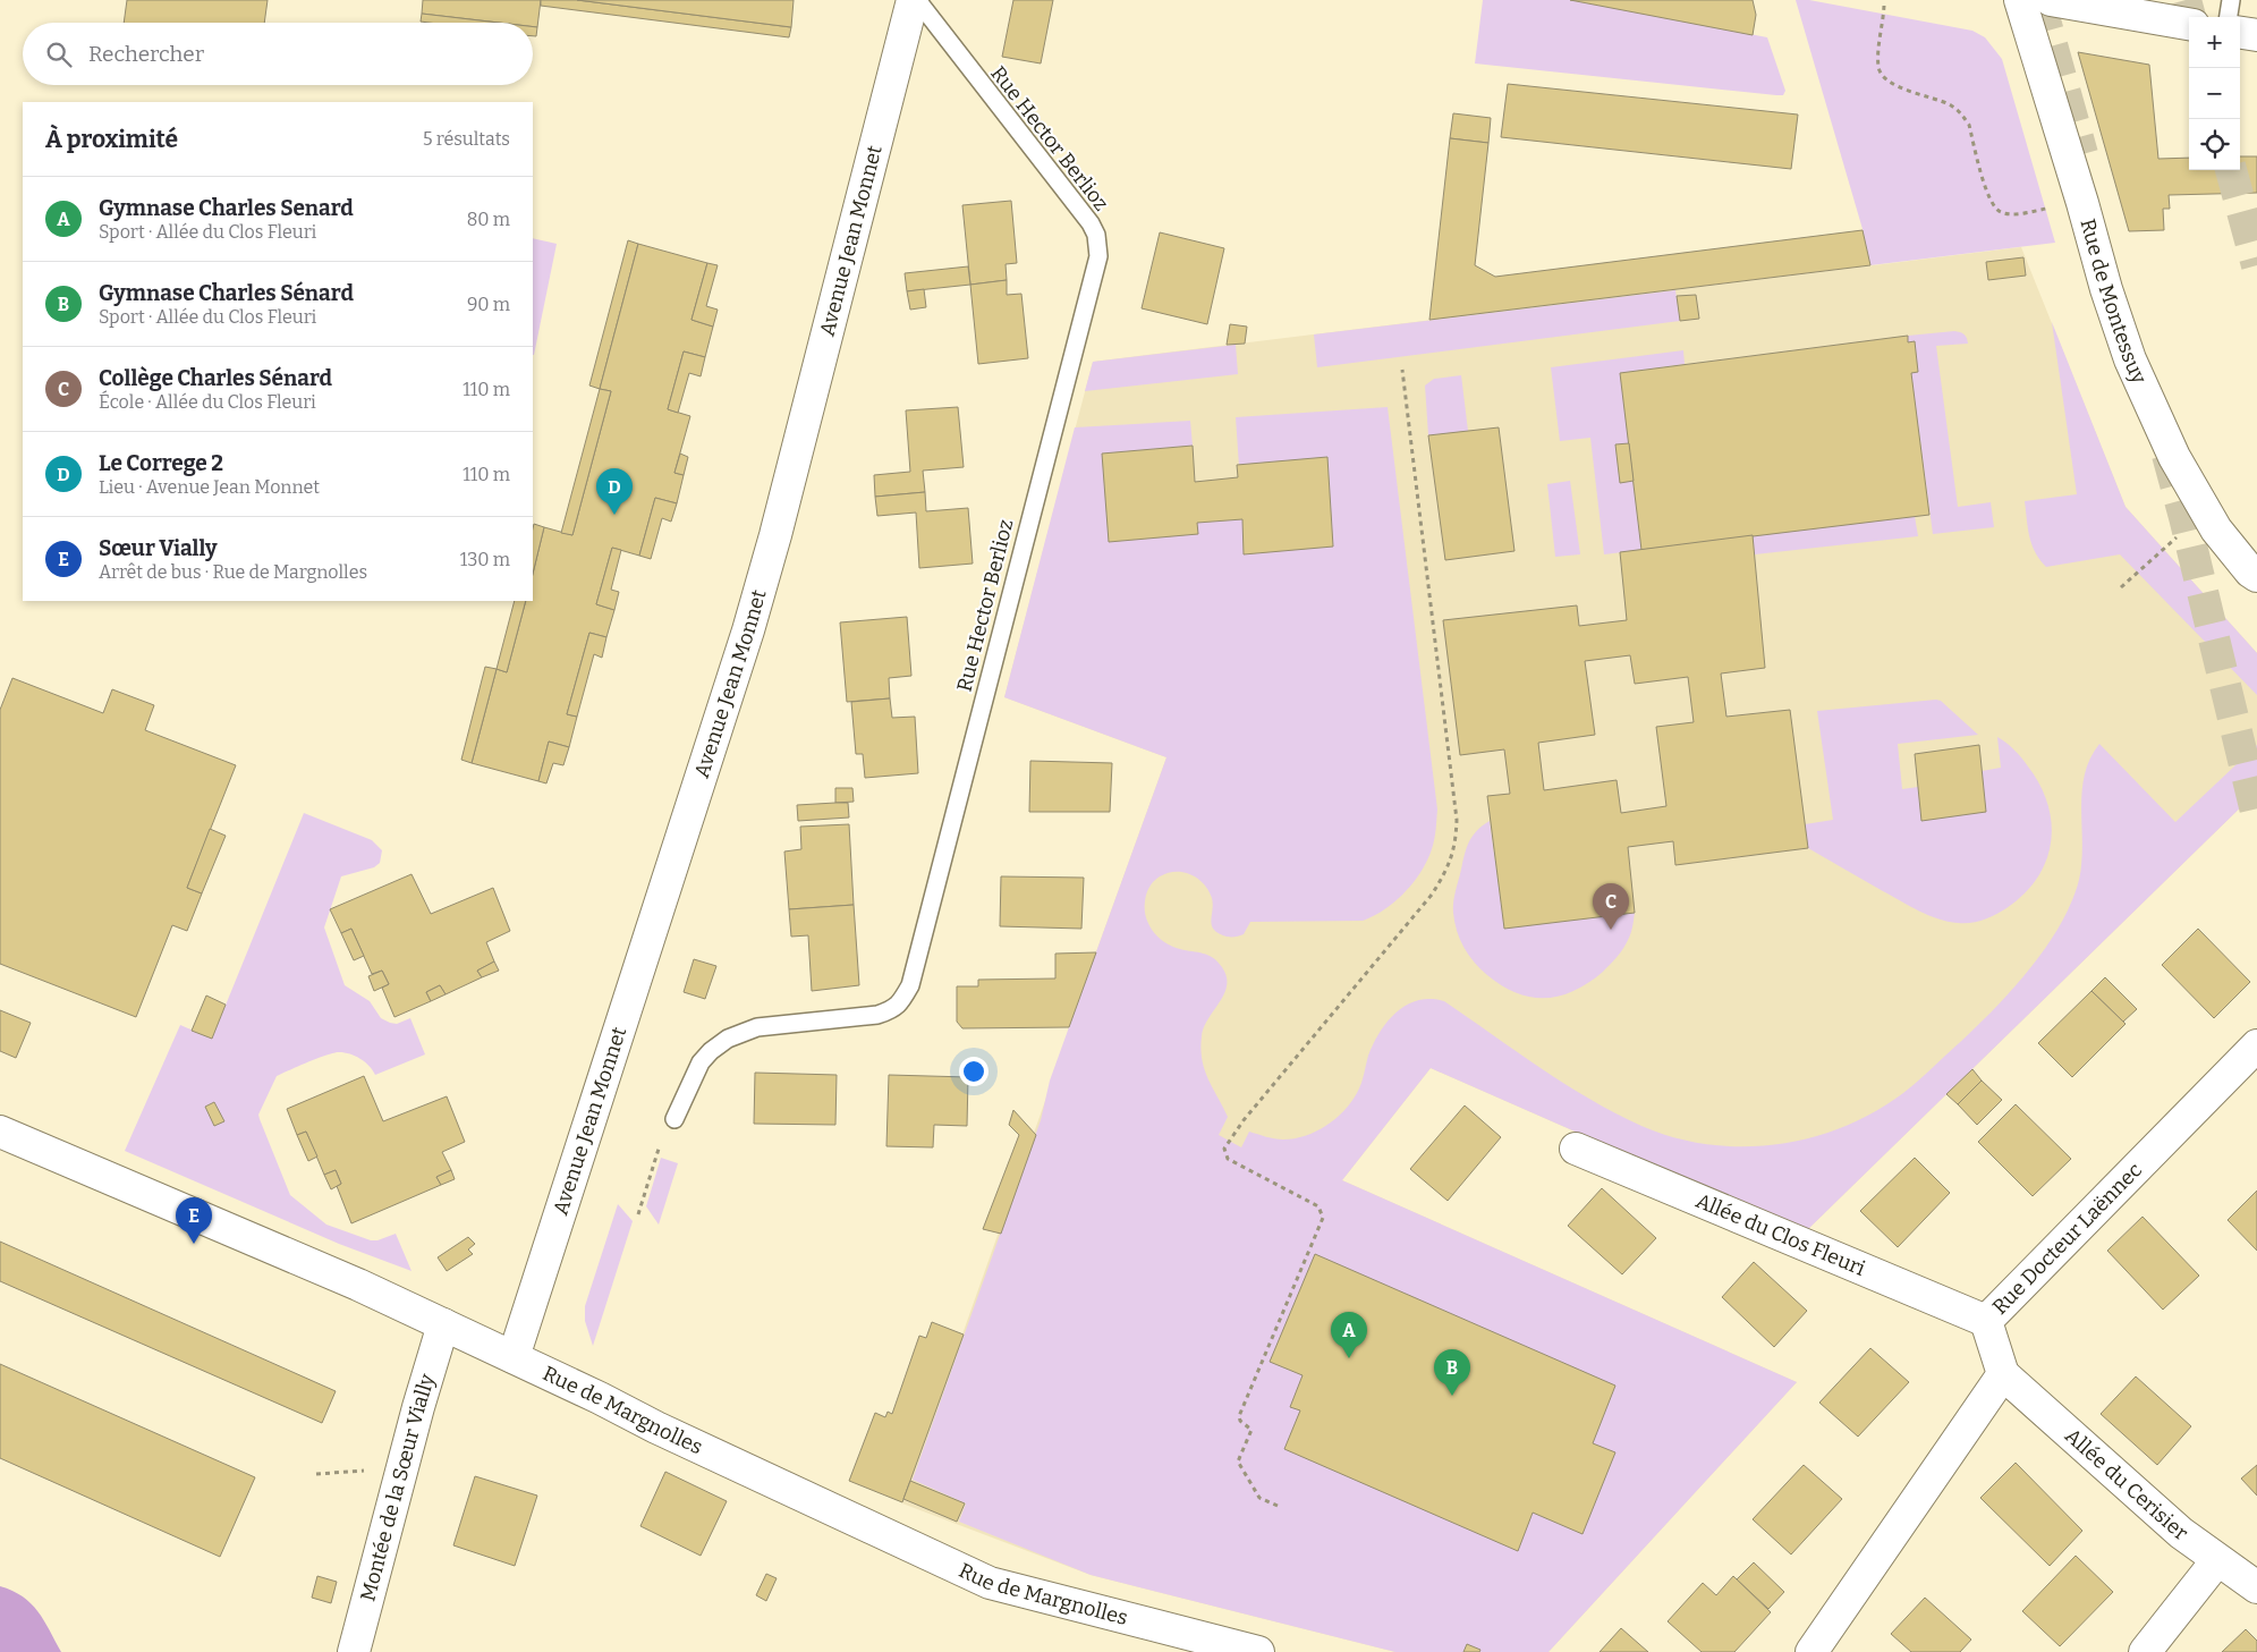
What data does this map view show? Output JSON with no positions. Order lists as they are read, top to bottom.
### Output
{
  "streets": {
    "street": [
      "Avenue Jean Monnet",
      "Rue de Montessuy",
      "Allée du Clos Fleuri",
      "Rue Docteur Laënnec",
      "Rue de Margnolles",
      "Allée du Cerisier",
      "Montée de la Sœur Vially"
    ],
    "lane": ["Rue Hector Berlioz"]
  },
  "crossings": [
    ["Avenue Jean Monnet", "Rue de Margnolles"],
    ["Allée du Clos Fleuri", "Rue Docteur Laënnec"],
    ["Rue Docteur Laënnec", "Allée du Cerisier"],
    ["Rue de Margnolles", "Montée de la Sœur Vially"]
  ],
  "page": {
    "map_buttons": ["+", "−"],
    "search": "Rechercher",
    "heading": ["À proximité", "5 résultats"],
    "list": [
      {
        "mark": "A",
        "name": "Gymnase Charles Senard",
        "note": "Sport · Allée du Clos Fleuri",
        "value": "80 m"
      },
      {
        "mark": "B",
        "name": "Gymnase Charles Sénard",
        "note": "Sport · Allée du Clos Fleuri",
        "value": "90 m"
      },
      {
        "mark": "C",
        "name": "Collège Charles Sénard",
        "note": "École · Allée du Clos Fleuri",
        "value": "110 m"
      },
      {
        "mark": "D",
        "name": "Le Correge 2",
        "note": "Lieu · Avenue Jean Monnet",
        "value": "110 m"
      },
      {
        "mark": "E",
        "name": "Sœur Vially",
        "note": "Arrêt de bus · Rue de Margnolles",
        "value": "130 m"
      }
    ],
    "pins": [
      "D",
      "C",
      "E",
      "A",
      "B"
    ]
  }
}
